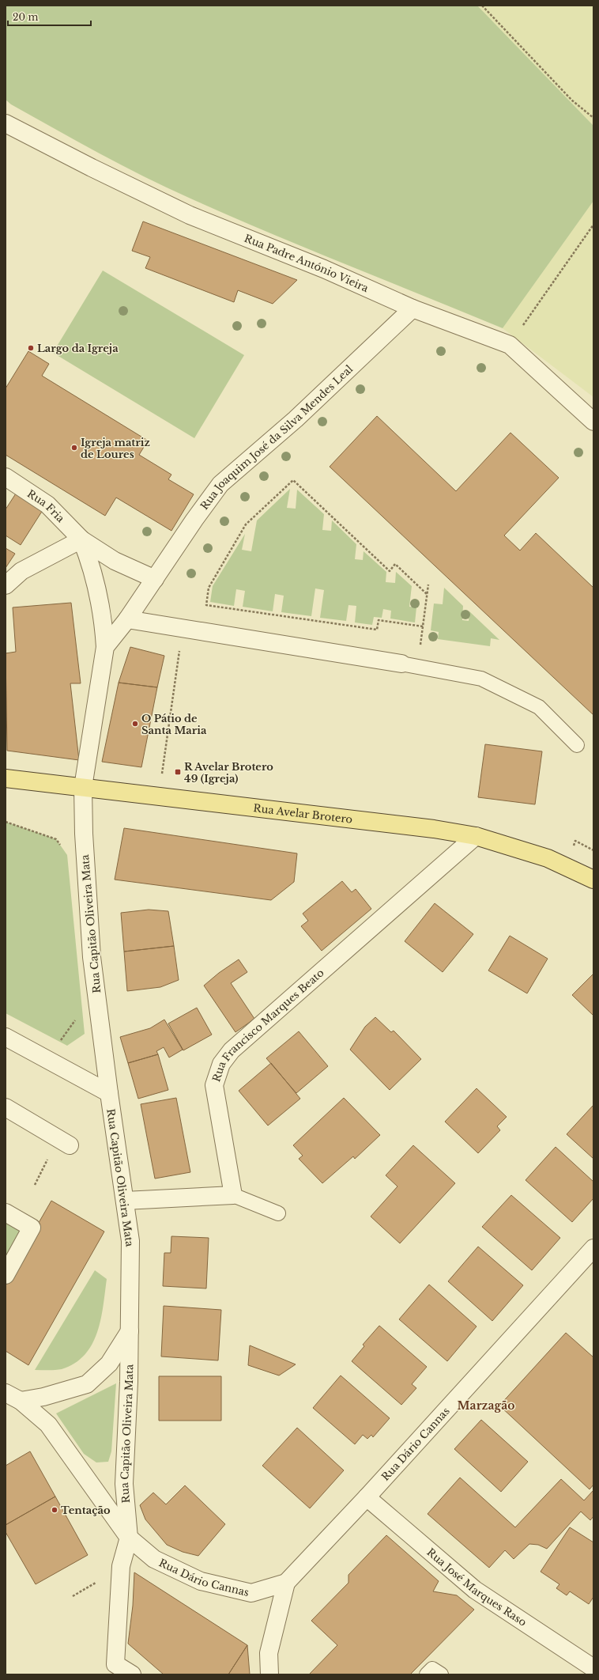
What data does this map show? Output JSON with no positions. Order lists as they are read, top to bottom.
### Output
{
  "streets": {
    "main road": ["Rua Avelar Brotero"],
    "street": [
      "Rua Padre António Vieira",
      "Rua Joaquim José da Silva Mendes Leal",
      "Rua Fria",
      "Rua Capitão Oliveira Mata",
      "Rua Francisco Marques Beato",
      "Rua Dário Cannas",
      "Rua José Marques Raso"
    ]
  },
  "crossings": [
    ["Rua Padre António Vieira", "Rua Joaquim José da Silva Mendes Leal"],
    ["Rua Joaquim José da Silva Mendes Leal", "Rua Capitão Oliveira Mata"],
    ["Rua Fria", "Rua Capitão Oliveira Mata"],
    ["Rua Avelar Brotero", "Rua Capitão Oliveira Mata"],
    ["Rua Avelar Brotero", "Rua Francisco Marques Beato"],
    ["Rua Capitão Oliveira Mata", "Rua Dário Cannas"],
    ["Rua Dário Cannas", "Rua José Marques Raso"]
  ],
  "districts": ["Marzagão"],
  "places": {
    "other": [
      "Largo da Igreja",
      "Igreja matriz de Loures",
      "O Pátio de Santa Maria",
      "Tentação"
    ],
    "transit": ["R Avelar Brotero 49 (Igreja)"]
  },
  "scale_bar": "20 m"
}
